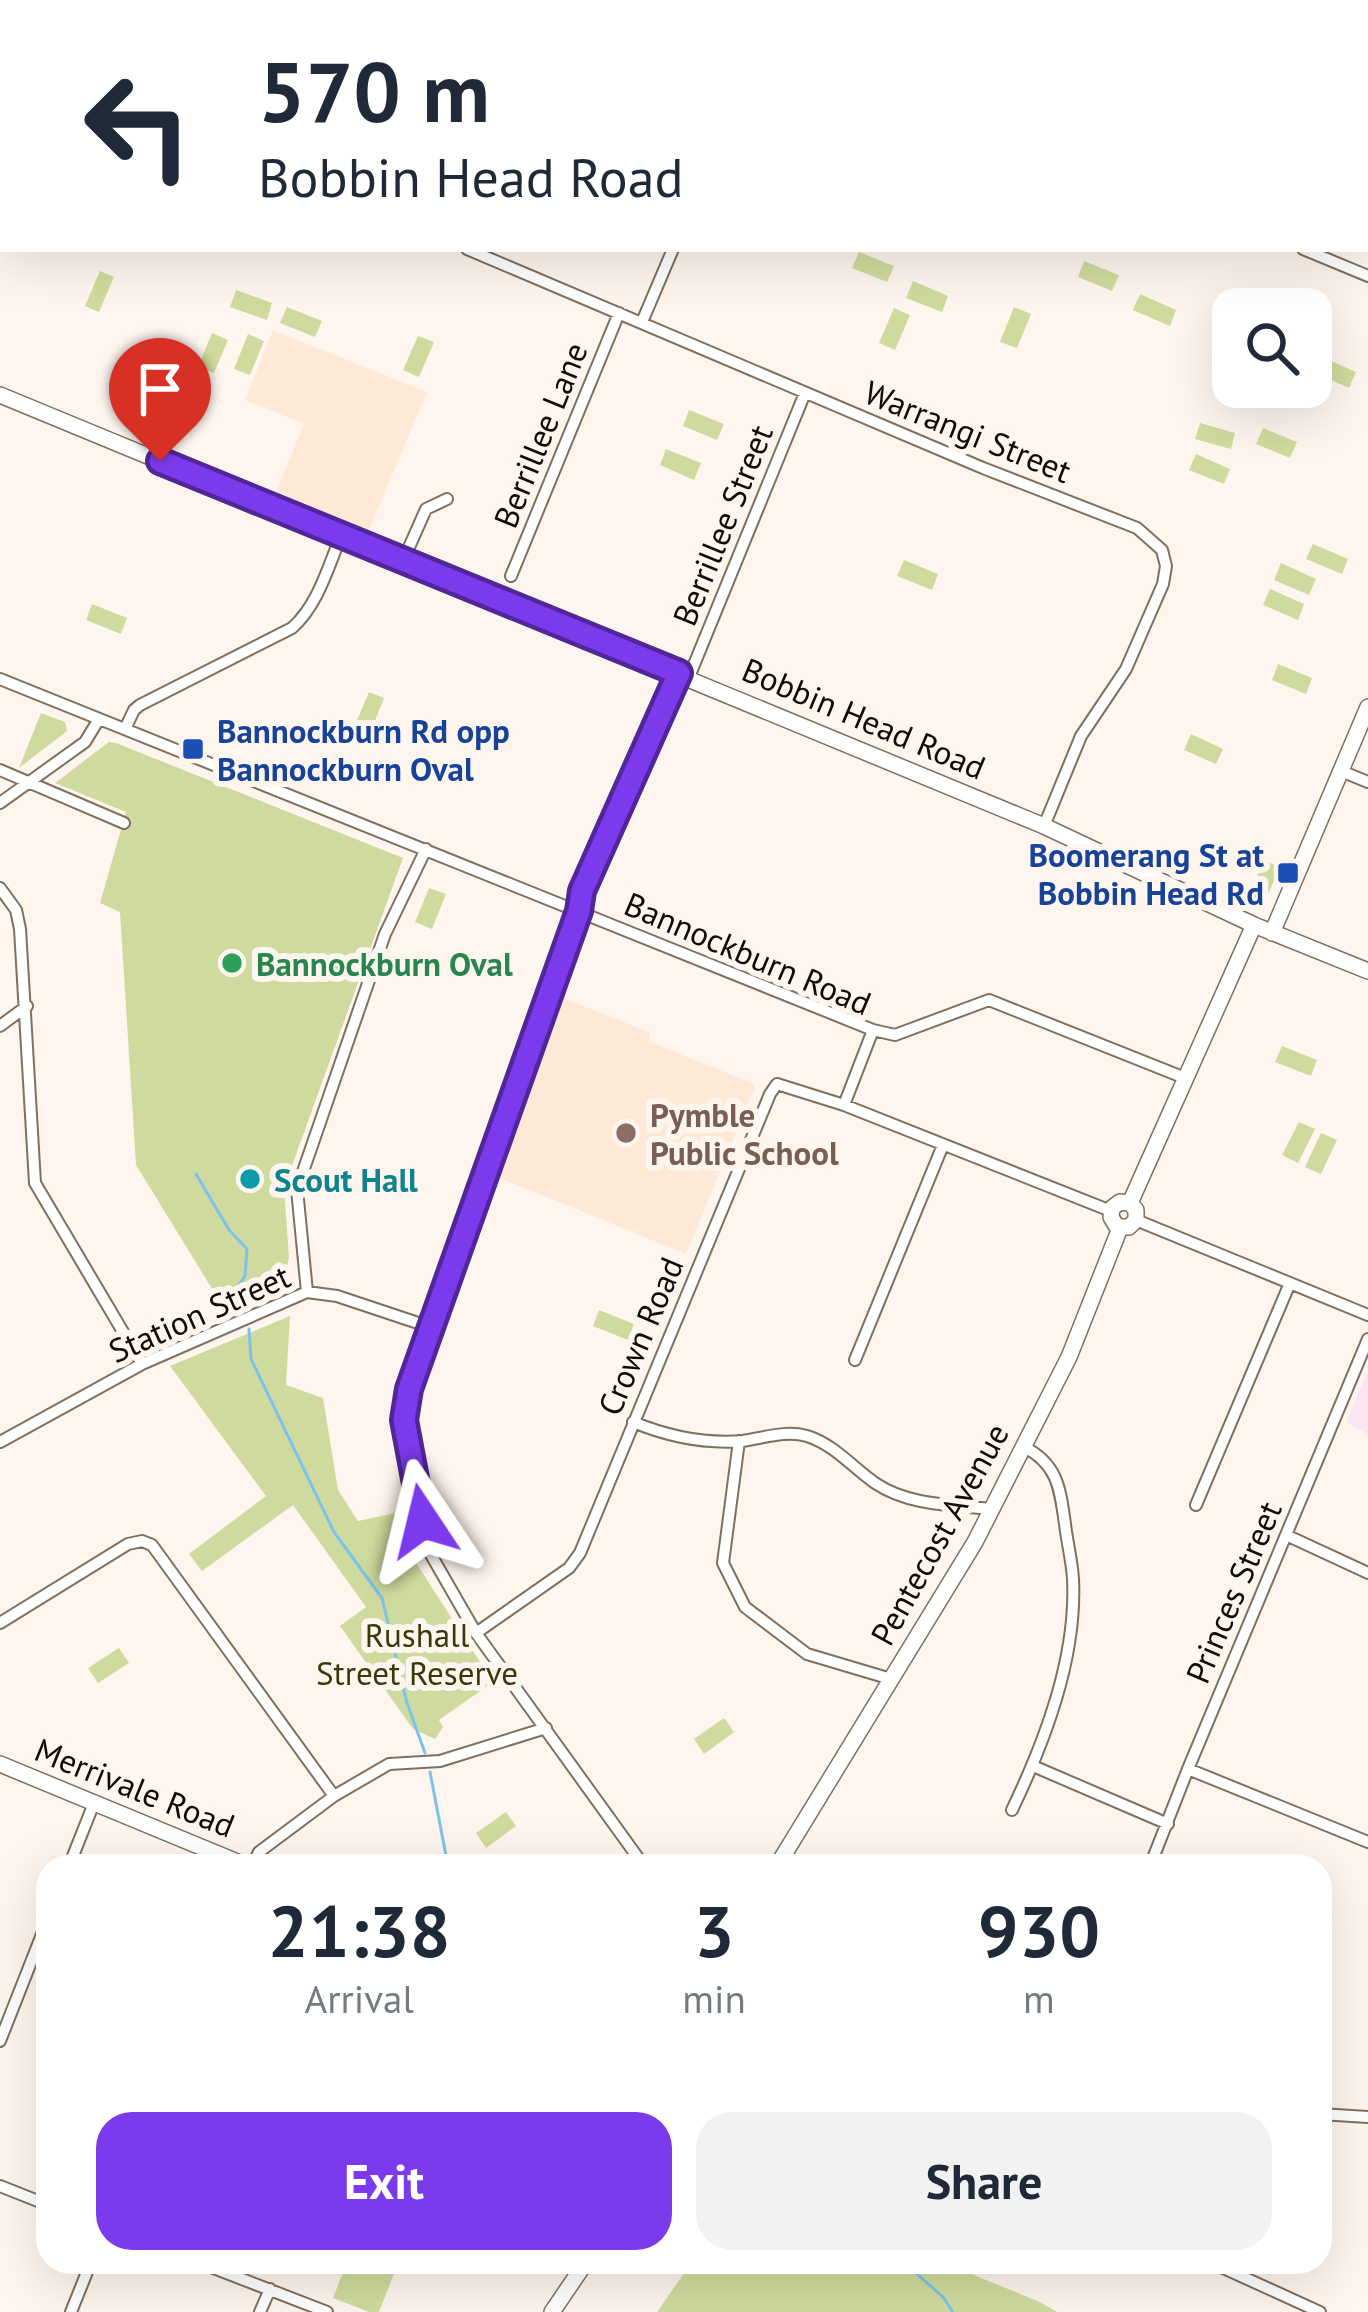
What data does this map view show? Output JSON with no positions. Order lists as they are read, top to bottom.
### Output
{
  "streets": {
    "street": [
      "Warrangi Street",
      "Berrillee Lane",
      "Berrillee Street",
      "Bobbin Head Road",
      "Bannockburn Road",
      "Station Street",
      "Crown Road",
      "Pentecost Avenue",
      "Princes Street",
      "Merrivale Road"
    ]
  },
  "crossings": [
    ["Warrangi Street", "Berrillee Lane"],
    ["Warrangi Street", "Berrillee Street"],
    ["Warrangi Street", "Bobbin Head Road"],
    ["Berrillee Street", "Bobbin Head Road"],
    ["Berrillee Street", "Bannockburn Road"],
    ["Berrillee Street", "Station Street"],
    ["Berrillee Street", "Crown Road"],
    ["Bannockburn Road", "Crown Road"]
  ],
  "parks": ["Rushall Street Reserve"],
  "places": {
    "transit": ["Bannockburn Rd opp Bannockburn Oval", "Boomerang St at Bobbin Head Rd"],
    "other": ["Bannockburn Oval", "Pymble Public School", "Scout Hall"]
  },
  "page": {
    "turn": ["570 m", "Bobbin Head Road"],
    "eta": [
      "21:38",
      "Arrival",
      "3",
      "min",
      "930",
      "m"
    ],
    "buttons": ["Exit", "Share"]
  }
}
